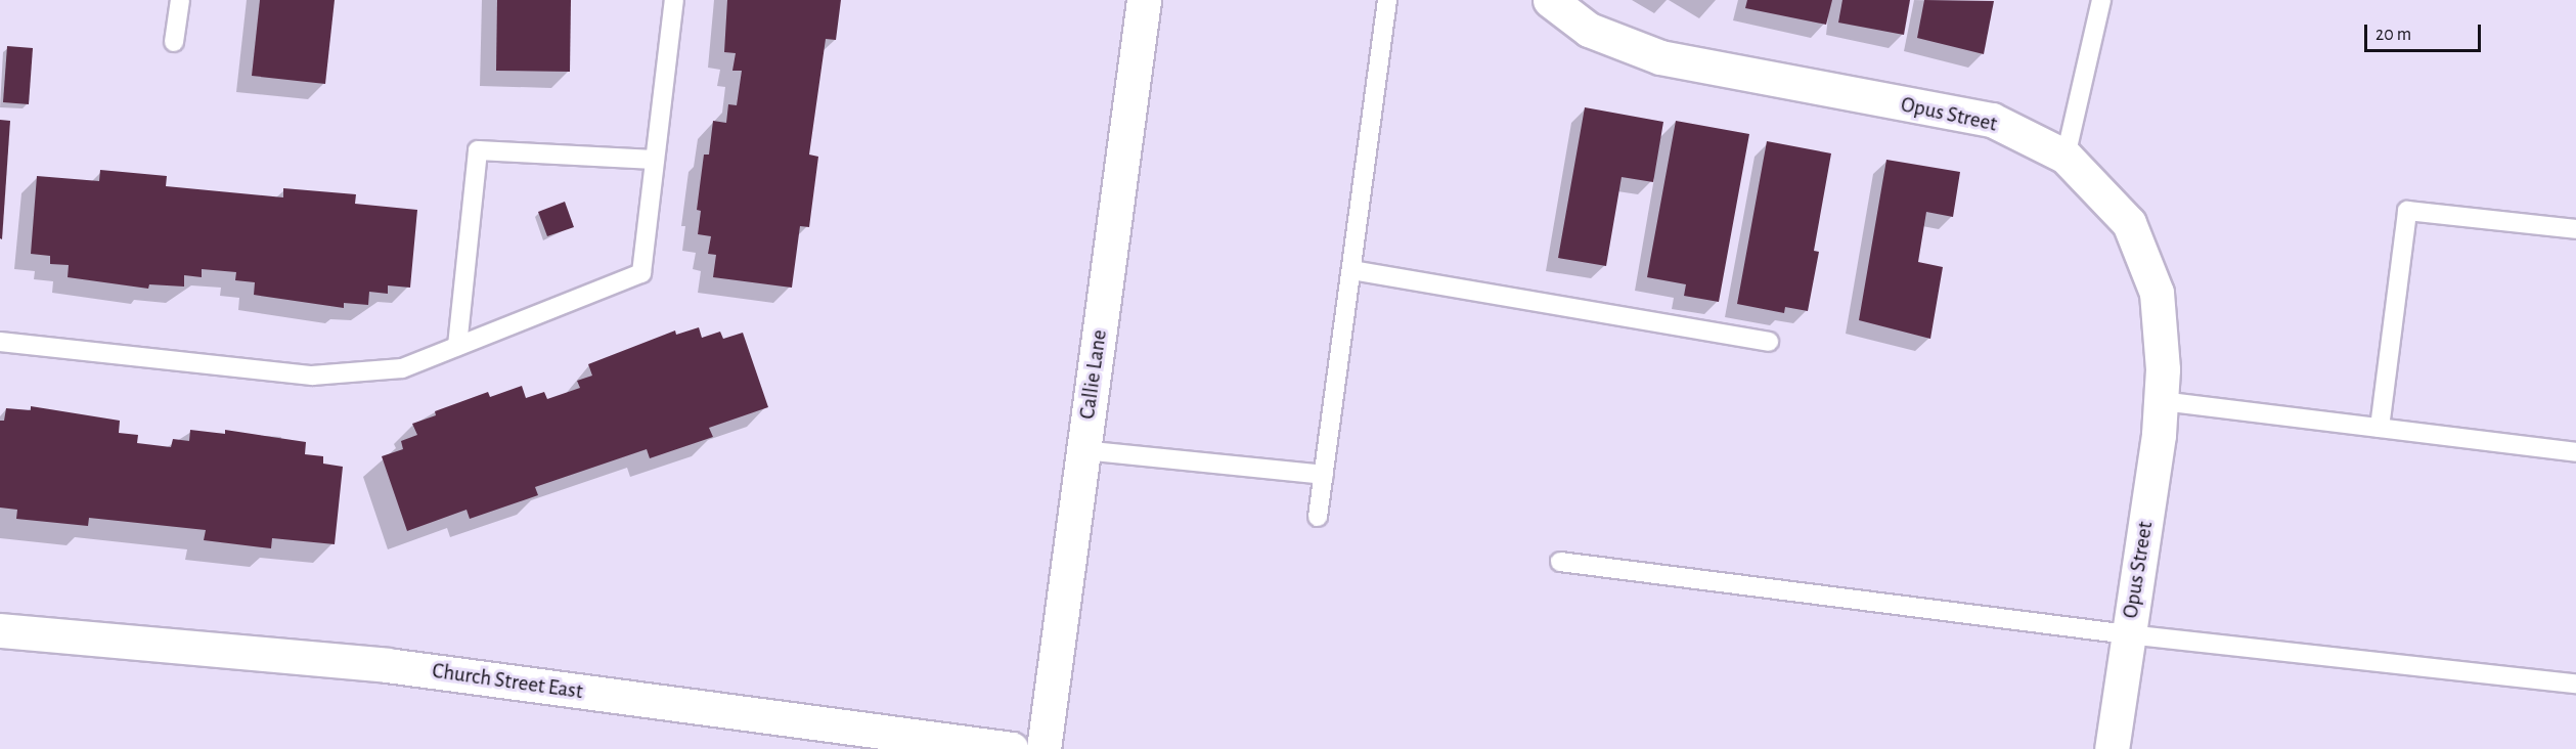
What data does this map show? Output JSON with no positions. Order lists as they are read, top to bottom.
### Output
{
  "streets": {
    "street": ["Opus Street", "Callie Lane", "Church Street East"]
  },
  "scale_bar": "20 m"
}
